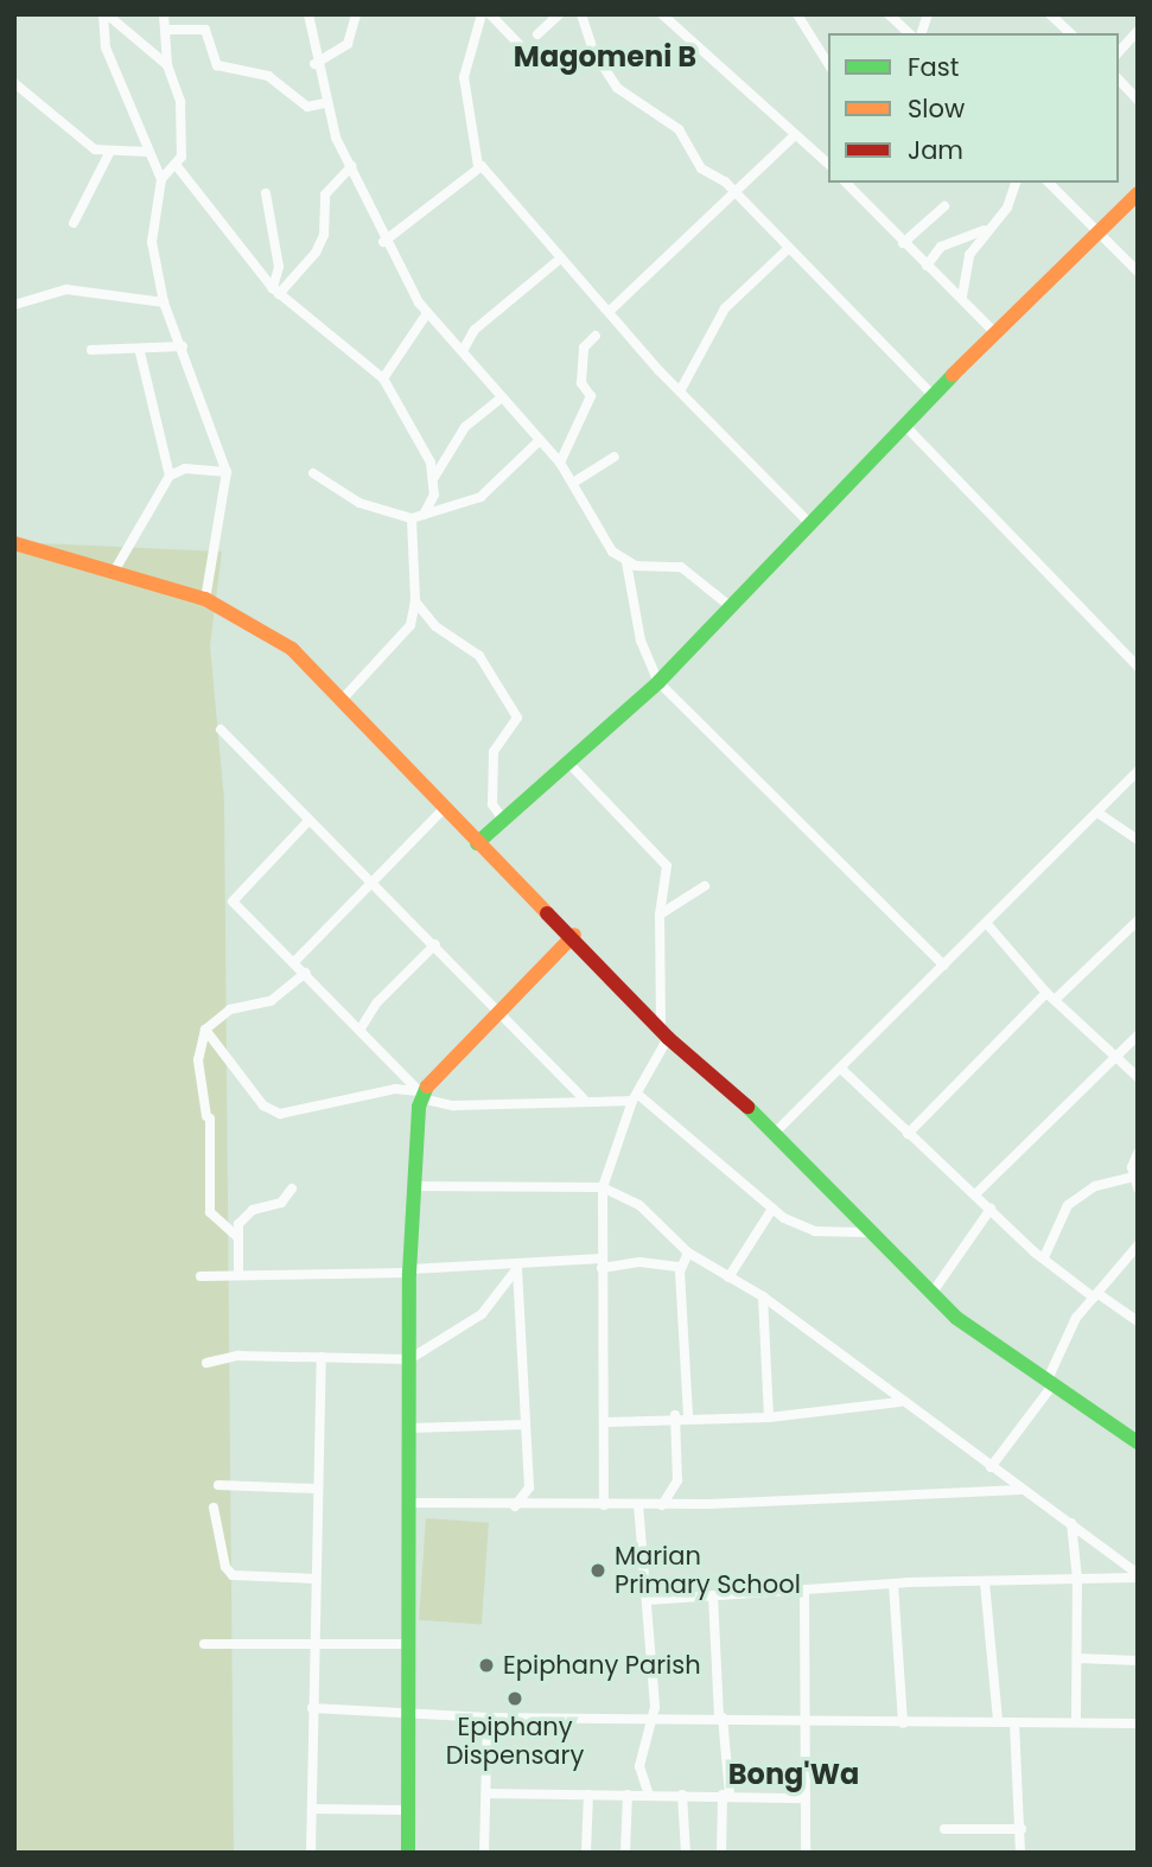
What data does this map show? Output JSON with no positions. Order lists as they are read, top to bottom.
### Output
{
  "districts": ["Magomeni B", "Bong'Wa"],
  "places": ["Marian Primary School", "Epiphany Parish", "Epiphany Dispensary"],
  "legend": ["Fast", "Slow", "Jam"]
}
